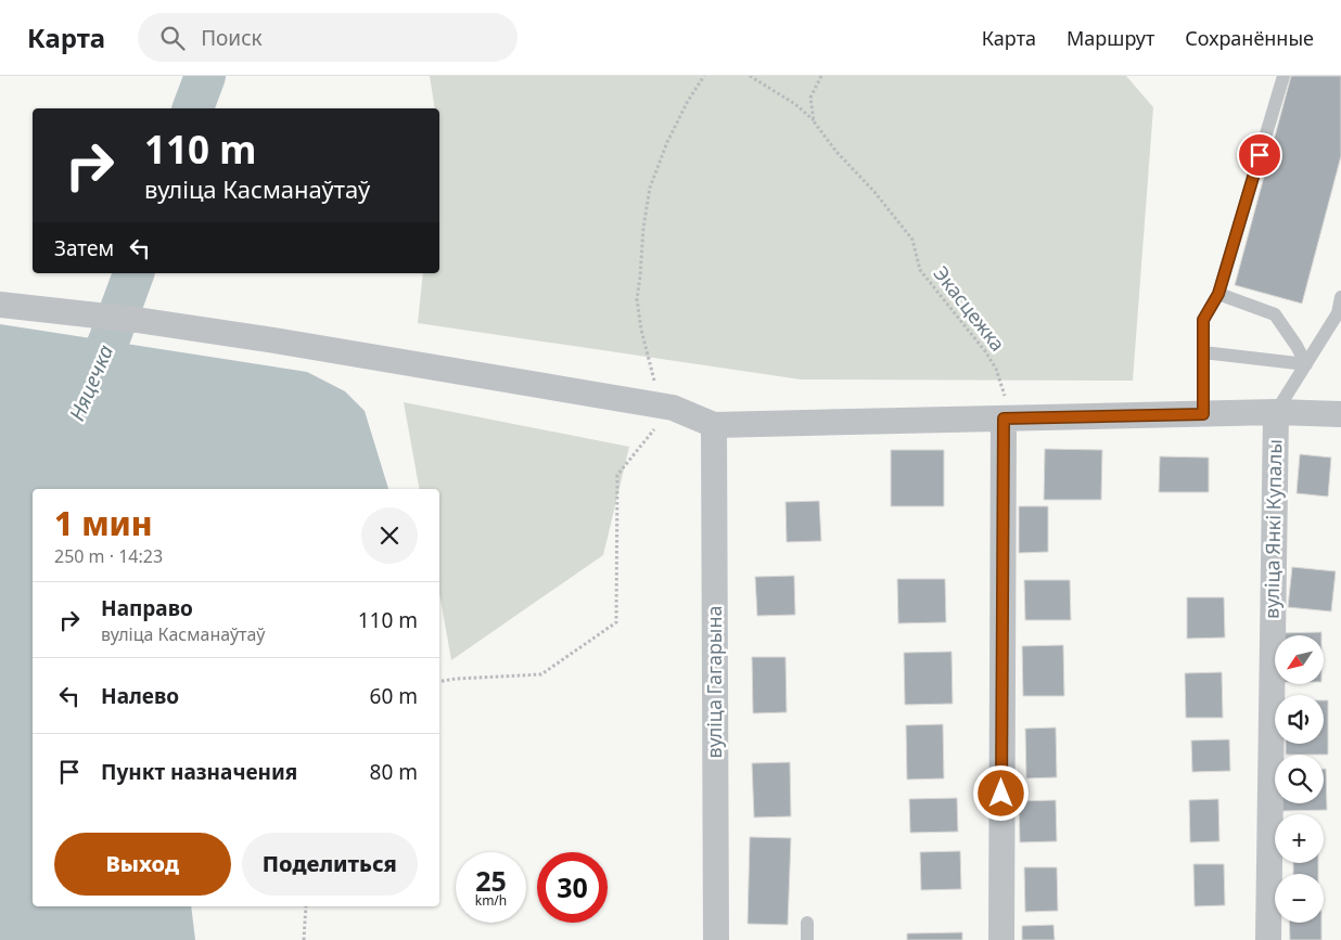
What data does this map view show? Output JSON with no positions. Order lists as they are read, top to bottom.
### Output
{
  "streets": {
    "street": ["вуліца Янкі Купалы", "вуліца Гагарына"],
    "path": ["Экасцежка"]
  },
  "water": ["Няцечка"],
  "north": "bottom left",
  "page": {
    "header": "Карта",
    "search": "Поиск",
    "nav": ["Карта", "Маршрут", "Сохранённые"],
    "turn": ["110 m", "вуліца Касманаўтаў"],
    "then": "Затем",
    "heading": ["1 мин", "250 m · 14:23"],
    "list": [
      {
        "name": "Направо",
        "note": "вуліца Касманаўтаў",
        "value": "110 m"
      },
      {
        "name": "Налево",
        "value": "60 m"
      },
      {
        "name": "Пункт назначения",
        "value": "80 m"
      }
    ],
    "map_buttons": ["+", "−"],
    "buttons": ["Выход", "Поделиться"],
    "speed": "25 km/h",
    "limit": "30"
  }
}
